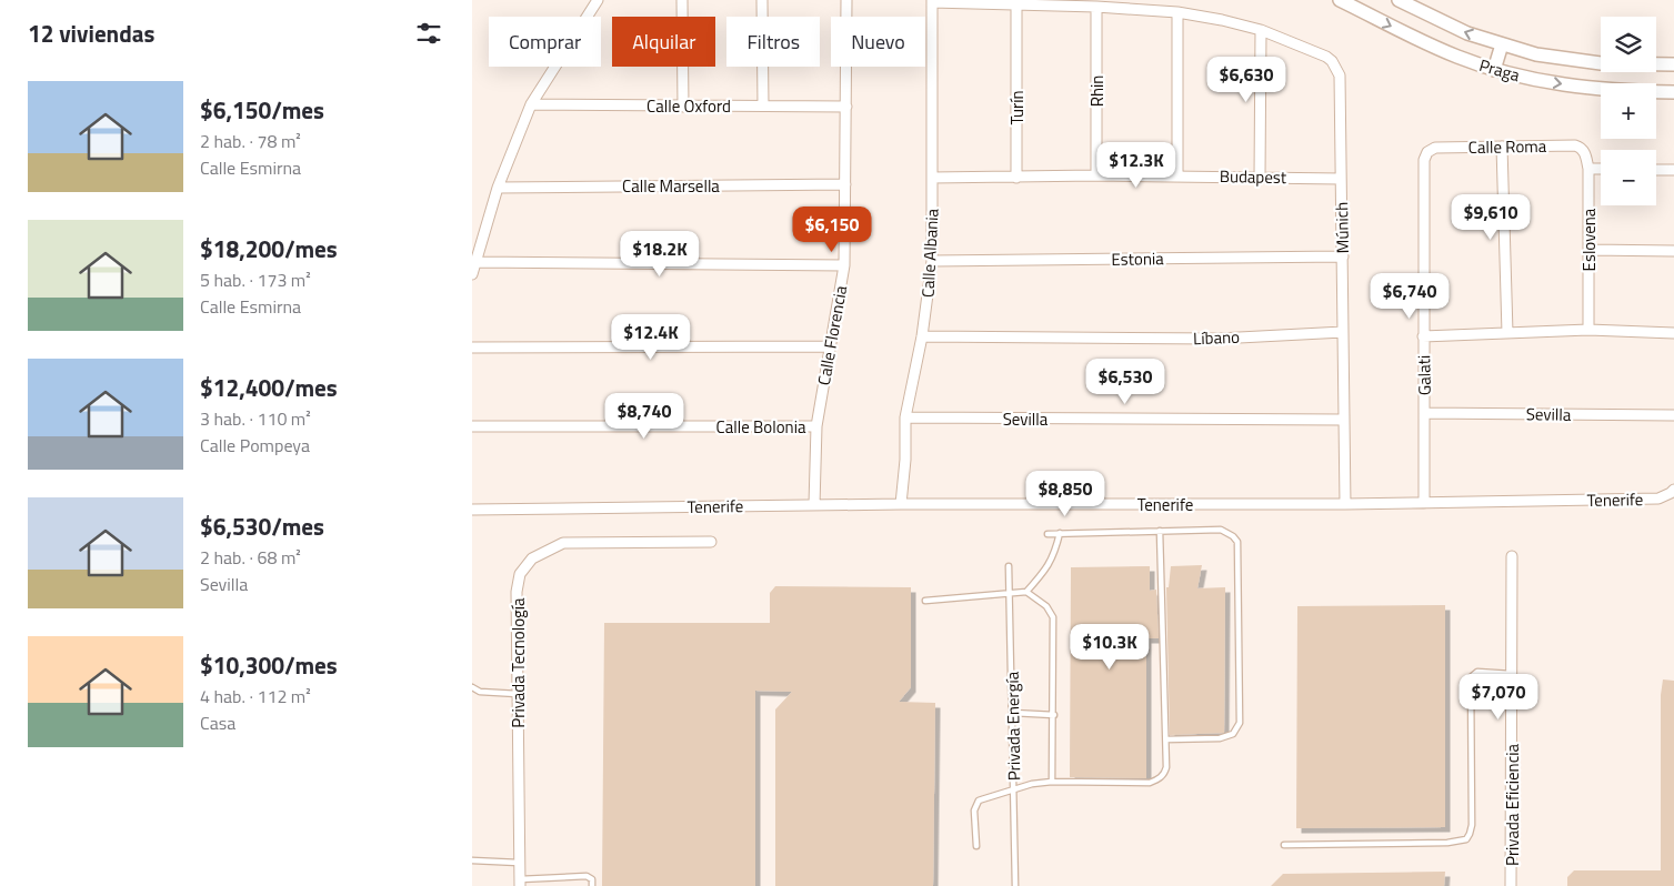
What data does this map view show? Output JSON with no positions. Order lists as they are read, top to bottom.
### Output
{
  "streets": {
    "street": [
      "Praga",
      "Rhin",
      "Calle Oxford",
      "Turín",
      "Calle Roma",
      "Budapest",
      "Calle Marsella",
      "Múnich",
      "Eslovena",
      "Calle Albania",
      "Estonia",
      "Calle Florencia",
      "Líbano",
      "Galati",
      "Sevilla",
      "Calle Bolonia",
      "Tenerife",
      "Privada Tecnología",
      "Privada Eficiencia"
    ],
    "lane": ["Privada Energía"]
  },
  "crossings": [
    ["Rhin", "Budapest"],
    ["Calle Oxford", "Calle Florencia"],
    ["Turín", "Budapest"],
    ["Calle Roma", "Eslovena"],
    ["Calle Roma", "Galati"],
    ["Budapest", "Múnich"],
    ["Budapest", "Calle Albania"],
    ["Calle Marsella", "Calle Florencia"],
    ["Múnich", "Estonia"],
    ["Múnich", "Líbano"],
    ["Múnich", "Sevilla"],
    ["Múnich", "Tenerife"],
    ["Calle Albania", "Estonia"],
    ["Calle Albania", "Líbano"],
    ["Calle Albania", "Sevilla"],
    ["Calle Albania", "Tenerife"],
    ["Calle Florencia", "Calle Bolonia"],
    ["Calle Florencia", "Tenerife"],
    ["Galati", "Sevilla"],
    ["Galati", "Tenerife"]
  ],
  "page": {
    "heading": "12 viviendas",
    "map_buttons": ["+", "−"],
    "chip": [
      "Comprar",
      "Alquilar",
      "Filtros",
      "Nuevo"
    ],
    "price": [
      "$6,630",
      "$12.3K",
      "$9,610",
      "$6,150",
      "$18.2K",
      "$6,740",
      "$12.4K",
      "$6,530",
      "$8,740",
      "$8,850",
      "$10.3K",
      "$7,070"
    ],
    "list": [
      {
        "name": "$6,150/mes",
        "note": "2 hab. · 78 m² · Calle Esmirna"
      },
      {
        "name": "$18,200/mes",
        "note": "5 hab. · 173 m² · Calle Esmirna"
      },
      {
        "name": "$12,400/mes",
        "note": "3 hab. · 110 m² · Calle Pompeya"
      },
      {
        "name": "$6,530/mes",
        "note": "2 hab. · 68 m² · Sevilla"
      },
      {
        "name": "$10,300/mes",
        "note": "4 hab. · 112 m² · Casa"
      }
    ]
  }
}
